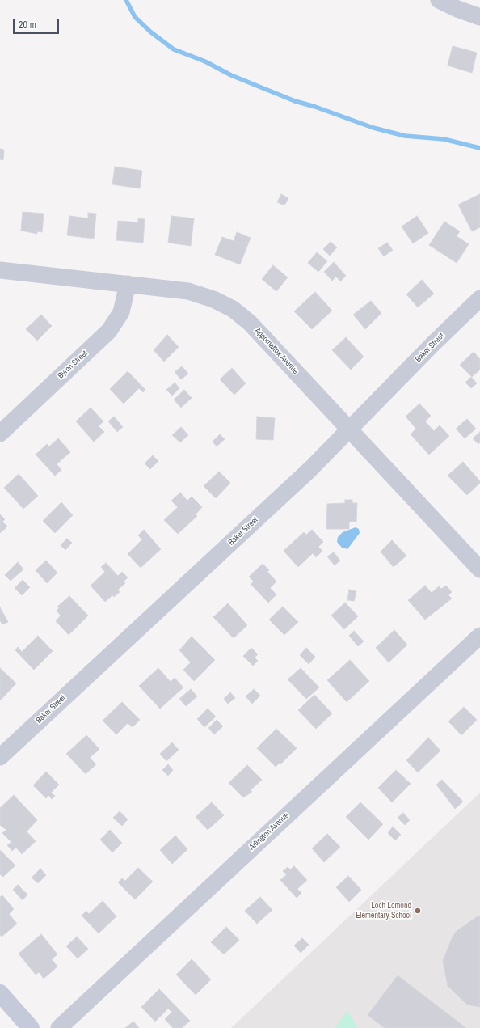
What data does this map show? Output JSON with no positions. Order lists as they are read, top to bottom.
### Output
{
  "streets": {
    "street": [
      "Baker Street",
      "Appomattox Avenue",
      "Byron Street",
      "Arlington Avenue"
    ]
  },
  "crossings": [
    ["Baker Street", "Appomattox Avenue"],
    ["Appomattox Avenue", "Byron Street"]
  ],
  "places": ["Loch Lomond Elementary School"],
  "scale_bar": "20 m"
}
